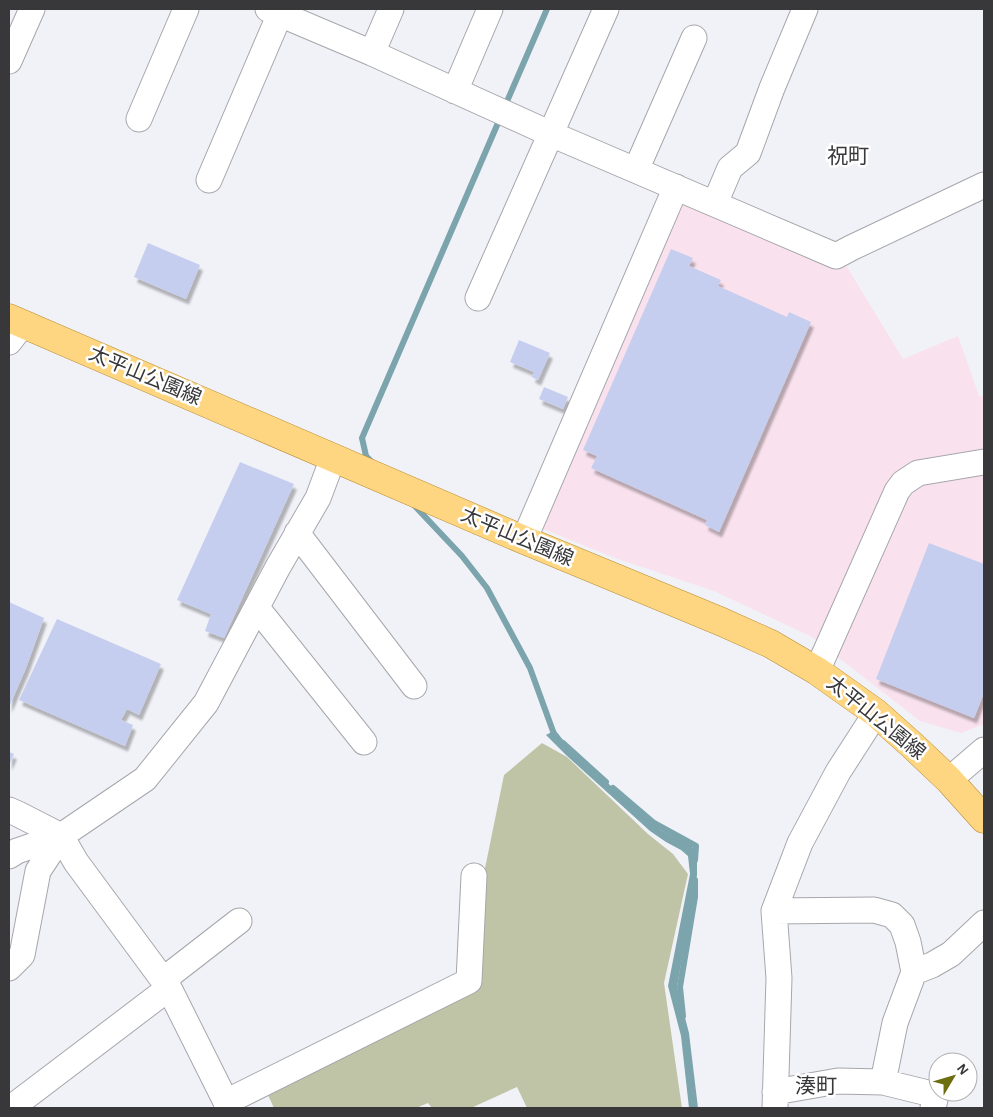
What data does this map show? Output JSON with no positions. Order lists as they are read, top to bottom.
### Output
{
  "streets": {
    "main road": ["太平山公園線"]
  },
  "districts": ["祝町", "湊町"],
  "north": "top right"
}
